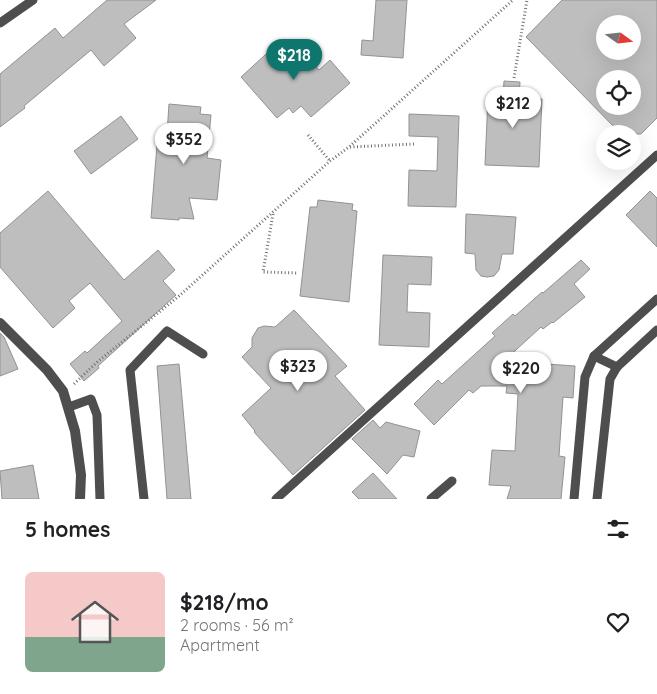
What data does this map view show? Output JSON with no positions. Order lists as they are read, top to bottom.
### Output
{
  "north": "right",
  "page": {
    "price": [
      "$218",
      "$212",
      "$352",
      "$323",
      "$220"
    ],
    "heading": "5 homes",
    "list": [
      {
        "name": "$218/mo",
        "note": "2 rooms · 56 m² · Apartment"
      }
    ]
  }
}
